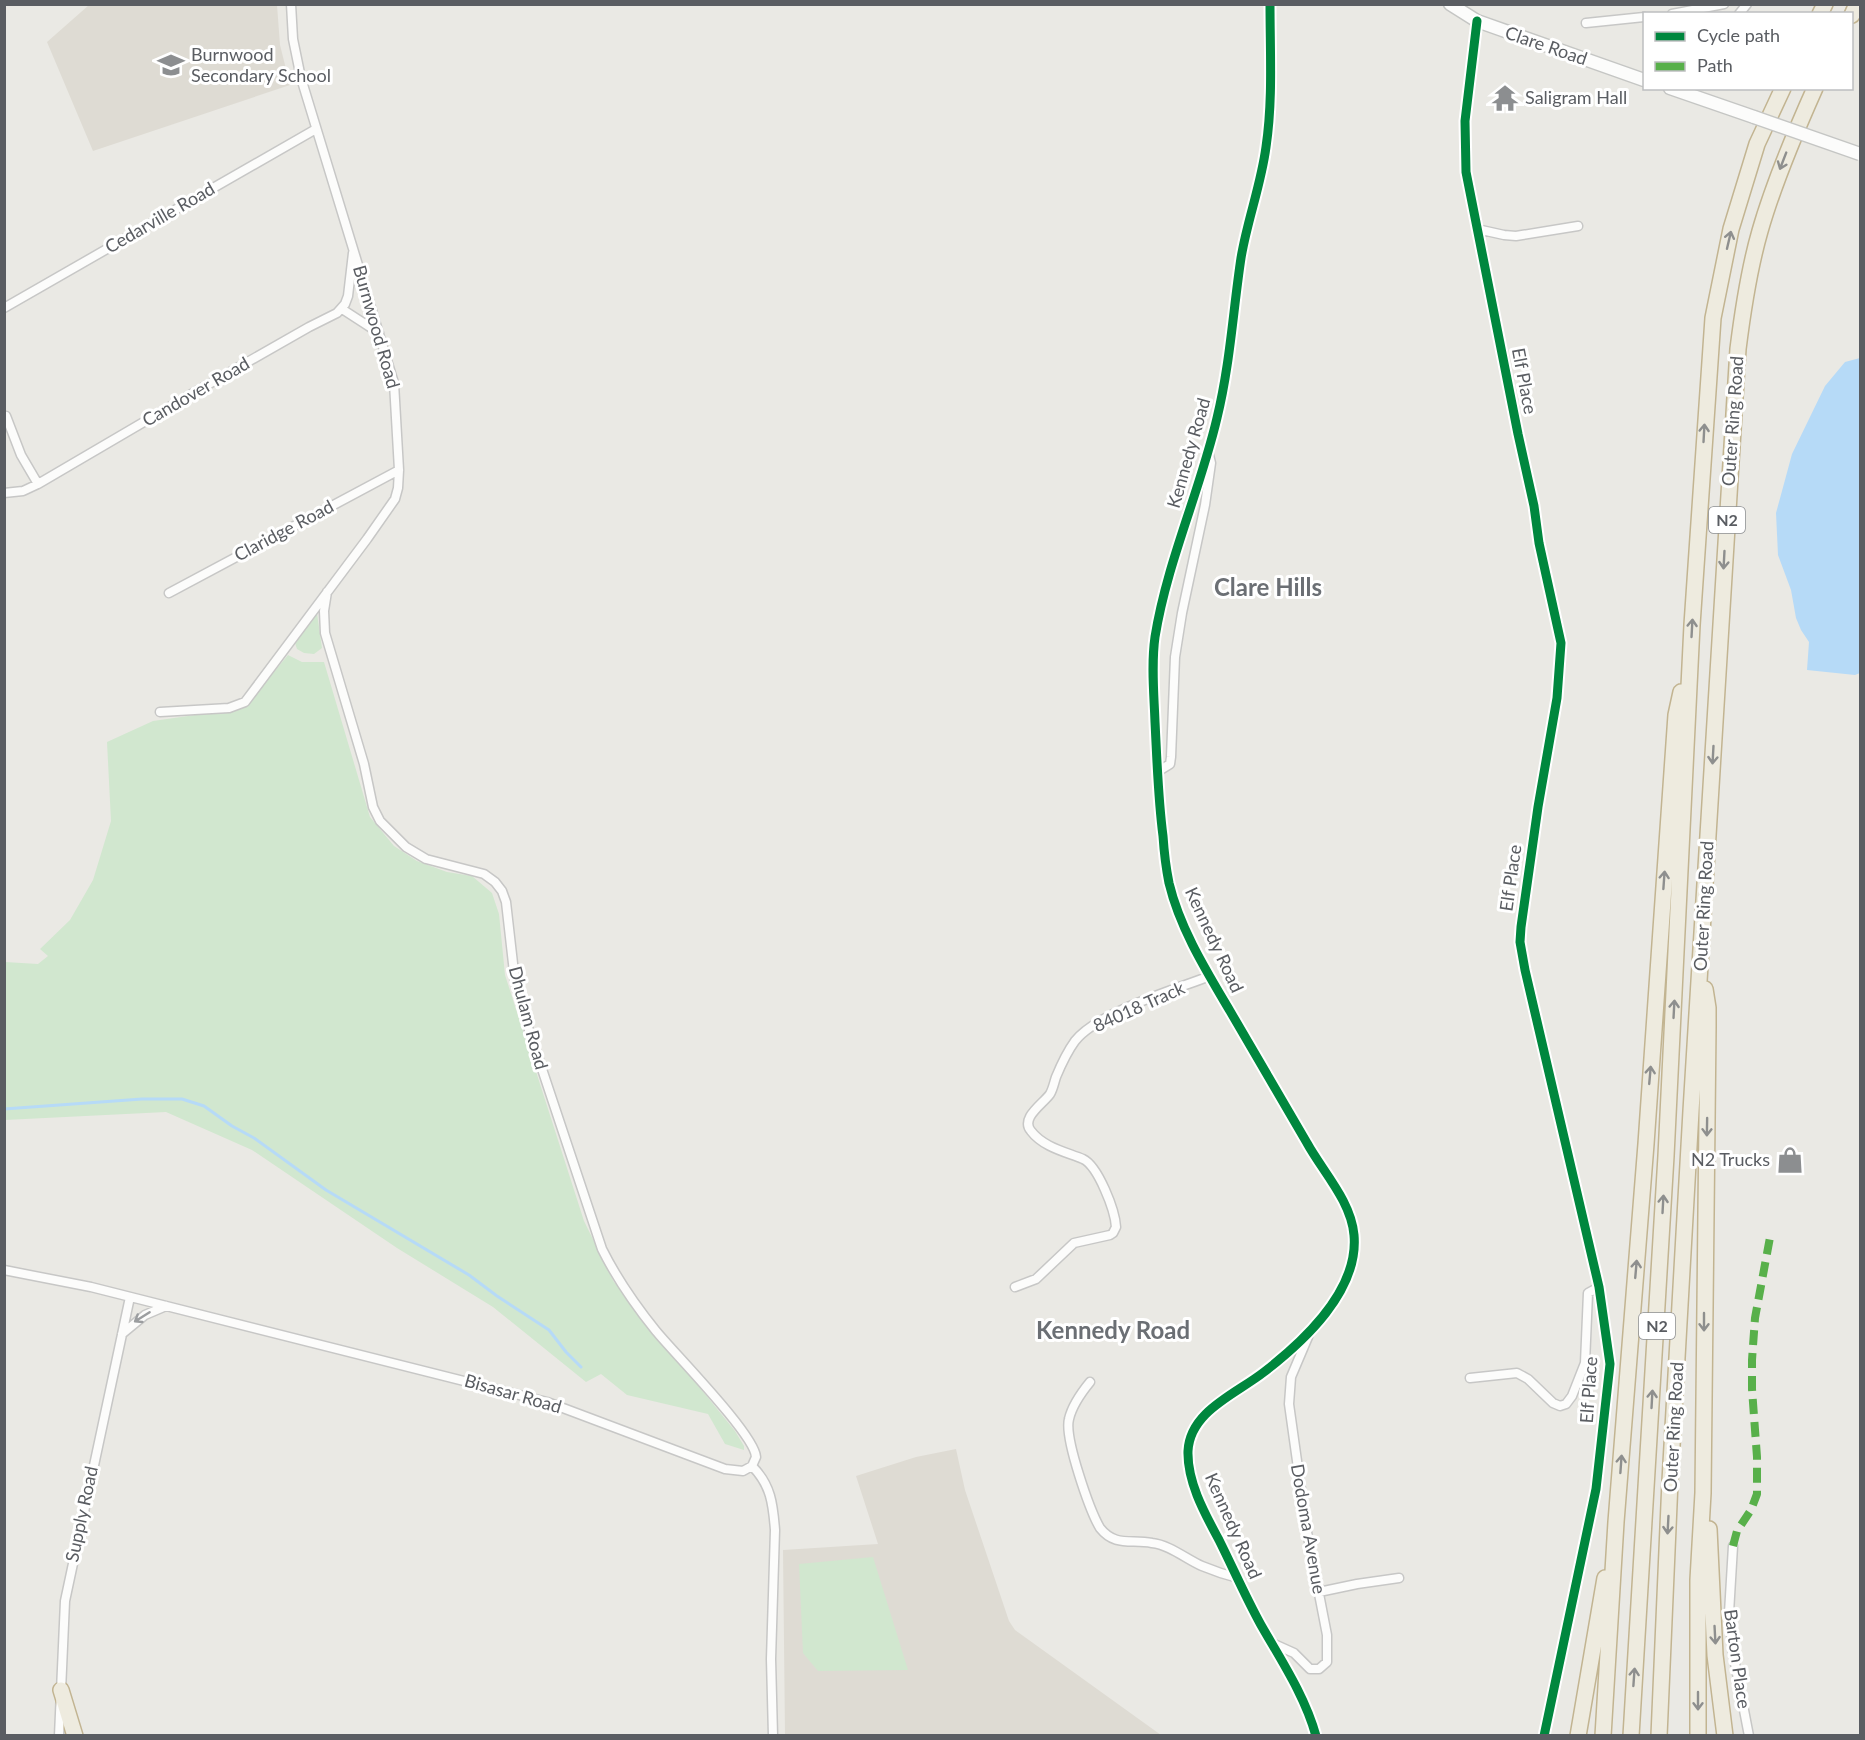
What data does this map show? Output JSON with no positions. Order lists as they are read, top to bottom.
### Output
{
  "streets": {
    "highway": ["Outer Ring Road", "N2"],
    "street": [
      "Clare Road",
      "Cedarville Road",
      "Burnwood Road",
      "Elf Place",
      "Candover Road",
      "Kennedy Road",
      "Claridge Road",
      "84018 Track",
      "Dhulam Road",
      "Bisasar Road",
      "Supply Road",
      "Dodoma Avenue",
      "Barton Place"
    ]
  },
  "crossings": [
    ["Clare Road", "Elf Place"],
    ["Cedarville Road", "Burnwood Road"],
    ["Burnwood Road", "Claridge Road"],
    ["Burnwood Road", "Dhulam Road"],
    ["Kennedy Road", "84018 Track"],
    ["Kennedy Road", "Dodoma Avenue"],
    ["Dhulam Road", "Bisasar Road"],
    ["Bisasar Road", "Supply Road"]
  ],
  "districts": ["Clare Hills", "Kennedy Road"],
  "places": {
    "school or university": ["Burnwood Secondary School"],
    "temple": ["Saligram Hall"],
    "shop": ["N2 Trucks"]
  },
  "legend": ["Cycle path", "Path"]
}
